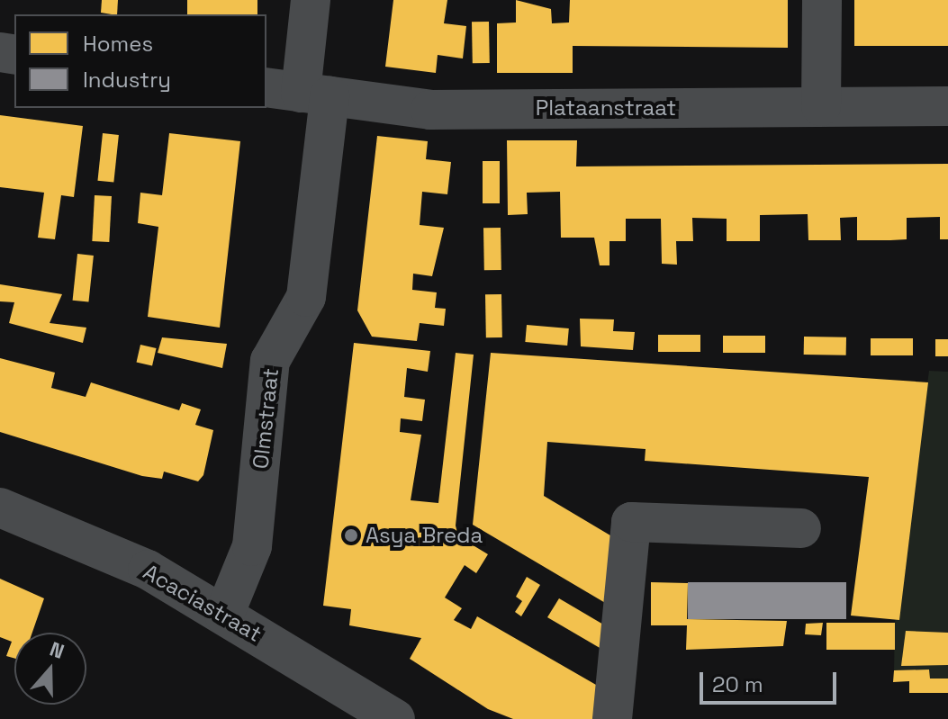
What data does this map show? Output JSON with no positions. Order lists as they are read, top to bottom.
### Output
{
  "streets": {
    "street": ["Plataanstraat", "Olmstraat", "Acaciastraat"]
  },
  "crossings": [
    ["Plataanstraat", "Olmstraat"],
    ["Olmstraat", "Acaciastraat"]
  ],
  "places": ["Asya Breda"],
  "legend": ["Homes", "Industry"],
  "scale_bar": "20 m",
  "north": "top"
}
